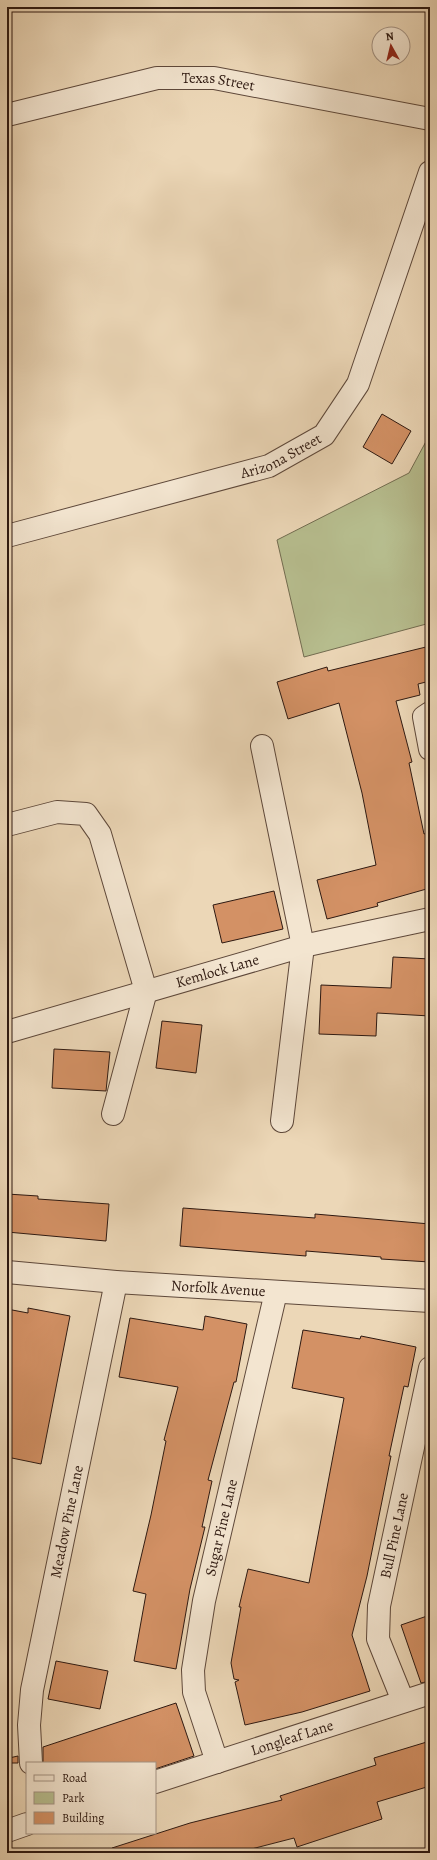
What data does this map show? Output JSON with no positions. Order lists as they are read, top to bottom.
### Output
{
  "streets": {
    "street": [
      "Texas Street",
      "Arizona Street",
      "Kemlock Lane",
      "Norfolk Avenue",
      "Meadow Pine Lane",
      "Sugar Pine Lane",
      "Bull Pine Lane",
      "Longleaf Lane"
    ]
  },
  "crossings": [
    ["Norfolk Avenue", "Meadow Pine Lane"],
    ["Norfolk Avenue", "Sugar Pine Lane"],
    ["Sugar Pine Lane", "Longleaf Lane"],
    ["Bull Pine Lane", "Longleaf Lane"]
  ],
  "legend": ["Road", "Park", "Building"],
  "north": "top"
}
